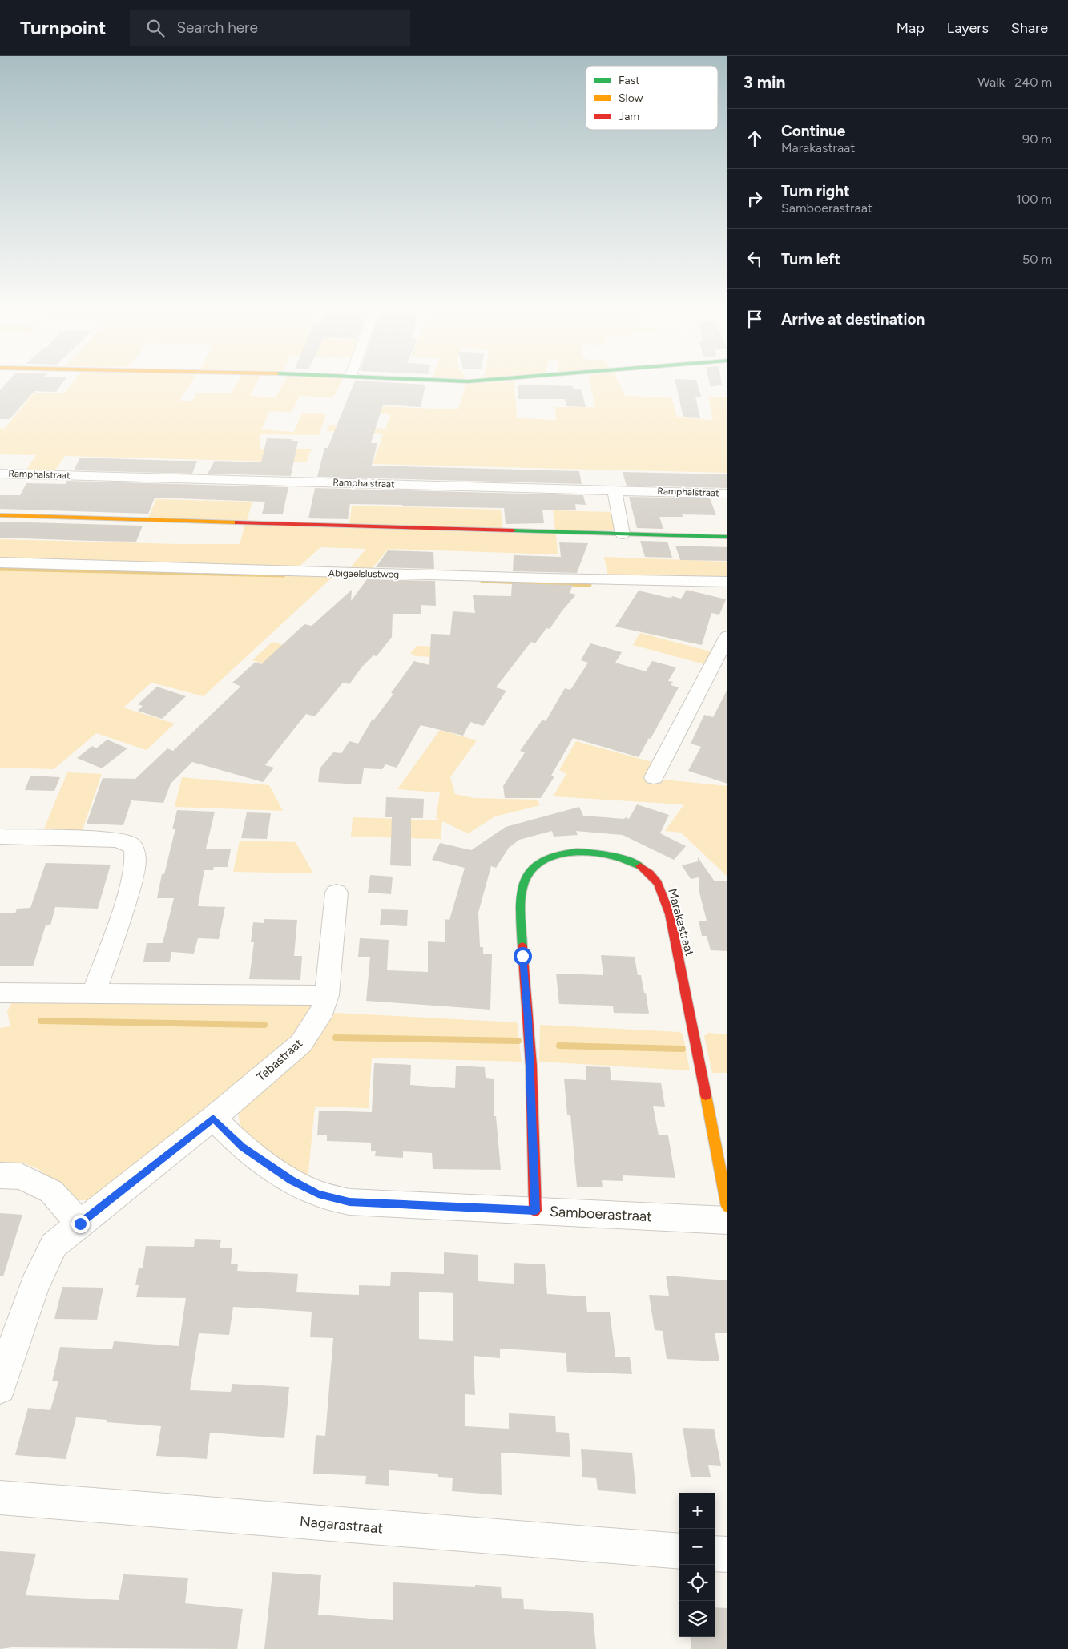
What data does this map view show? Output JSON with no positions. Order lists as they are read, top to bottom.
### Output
{
  "streets": {
    "street": [
      "Ramphalstraat",
      "Abigaelslustweg",
      "Marakastraat",
      "Tabastraat",
      "Samboerastraat",
      "Nagarastraat"
    ]
  },
  "crossings": [
    ["Marakastraat", "Samboerastraat"],
    ["Tabastraat", "Samboerastraat"]
  ],
  "legend": ["Fast", "Slow", "Jam"],
  "page": {
    "header": "Turnpoint",
    "search": "Search here",
    "nav": ["Map", "Layers", "Share"],
    "heading": ["3 min", "Walk · 240 m"],
    "list": [
      ["Continue", "Marakastraat", "90 m"],
      ["Turn right", "Samboerastraat", "100 m"],
      ["Turn left", "50 m"],
      "Arrive at destination"
    ],
    "map_buttons": ["+", "−"]
  }
}
